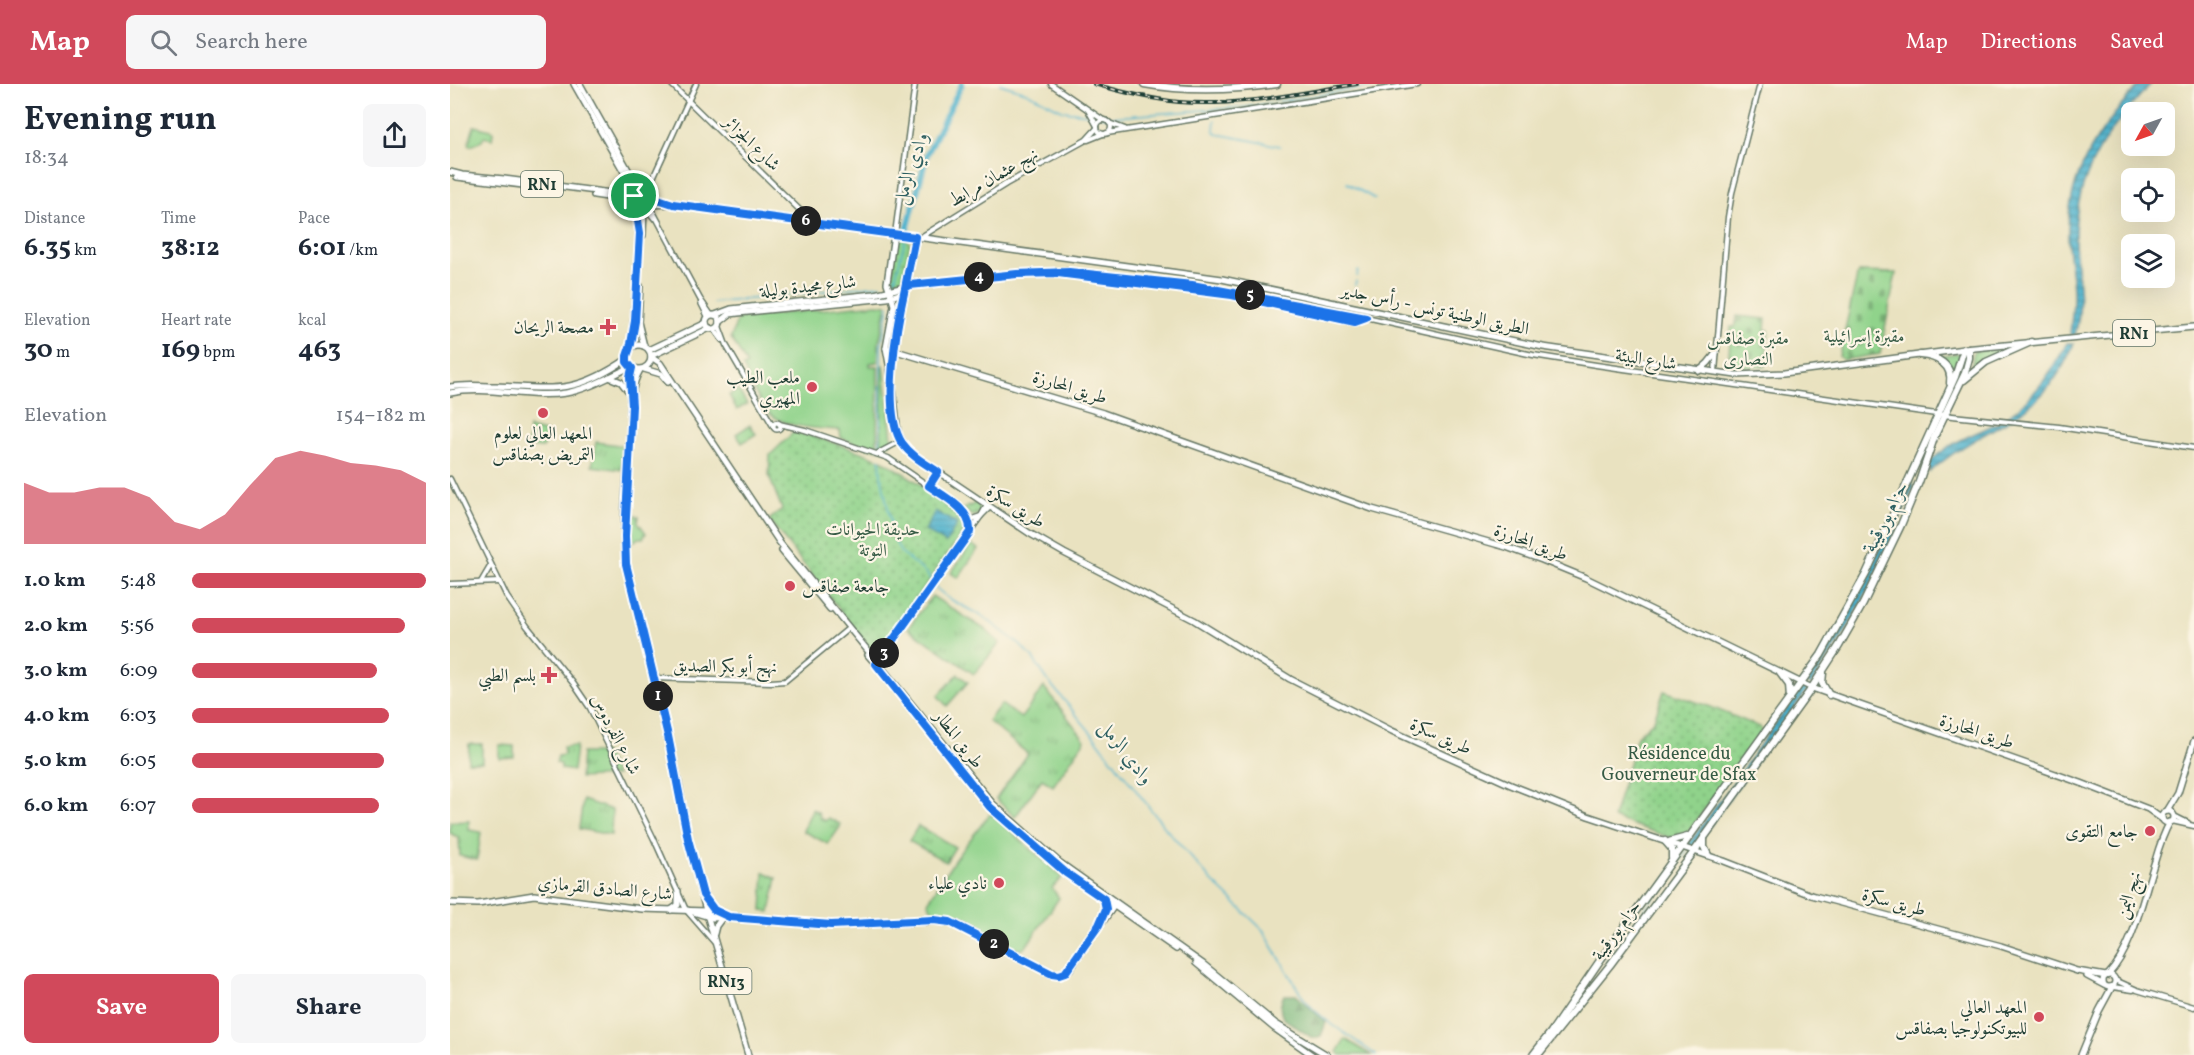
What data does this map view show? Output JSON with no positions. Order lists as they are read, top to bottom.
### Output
{
  "streets": {
    "highway": ["حزام بورقيبة"],
    "main road": [
      "RN1",
      "شارع مجيدة بوليلة",
      "الطريق الوطنية تونس - رأس جدير",
      "طريق المحارزة",
      "طريق سكرة",
      "طريق المطار",
      "شارع الصادق القرمازي",
      "نهج اليمن",
      "RN13"
    ],
    "street": [
      "شارع الجزائر",
      "نهج عثمان مرابط",
      "شارع البيئة",
      "نهج أبو بكر الصديق",
      "شارع الفردوس"
    ]
  },
  "crossings": [
    ["شارع الجزائر", "الطريق الوطنية تونس - رأس جدير"],
    ["نهج عثمان مرابط", "الطريق الوطنية تونس - رأس جدير"],
    ["RN1", "الطريق الوطنية تونس - رأس جدير"],
    ["شارع مجيدة بوليلة", "شارع البيئة"],
    ["شارع مجيدة بوليلة", "طريق المطار"],
    ["شارع مجيدة بوليلة", "RN13"],
    ["الطريق الوطنية تونس - رأس جدير", "حزام بورقيبة"],
    ["شارع البيئة", "حزام بورقيبة"],
    ["طريق المحارزة", "نهج اليمن"],
    ["طريق المحارزة", "حزام بورقيبة"],
    ["طريق سكرة", "نهج اليمن"],
    ["طريق سكرة", "حزام بورقيبة"],
    ["نهج أبو بكر الصديق", "طريق المطار"],
    ["نهج أبو بكر الصديق", "RN13"],
    ["شارع الفردوس", "شارع الصادق القرمازي"],
    ["شارع الفردوس", "RN13"],
    ["طريق المطار", "RN13"],
    ["شارع الصادق القرمازي", "RN13"]
  ],
  "water": ["وادي الرمل", "حزام بورقيبة"],
  "parks": [
    "مقبرة إسرائيلية",
    "مقبرة صفاقس النصارى",
    "حديقة الحيوانات التوتة",
    "Résidence du Gouverneur de Sfax"
  ],
  "places": {
    "health": ["مصحة الريحان", "بلسم الطبي"],
    "other": [
      "ملعب الطيب المهيري",
      "المعهد العالي لعلوم التمريض بصفاقس",
      "جامعة صفاقس",
      "جامع التقوى",
      "نادي علياء",
      "المعهد العالي للبيوتكنولوجيا بصفاقس"
    ]
  },
  "north": "bottom left",
  "page": {
    "header": "Map",
    "search": "Search here",
    "nav": ["Map", "Directions", "Saved"],
    "heading": ["Evening run", "18:34"],
    "stats": [
      ["Distance", "6.35 km"],
      ["Time", "38:12"],
      ["Pace", "6:01 /km"],
      ["Elevation", "30 m"],
      ["Heart rate", "169 bpm"],
      ["kcal", "463"]
    ],
    "pins": [
      "6",
      "4",
      "5",
      "3",
      "1",
      "2"
    ],
    "chart": ["Elevation", "154–182 m"],
    "list": [
      {
        "name": "1.0 km",
        "note": "5:48"
      },
      {
        "name": "2.0 km",
        "note": "5:56"
      },
      {
        "name": "3.0 km",
        "note": "6:09"
      },
      {
        "name": "4.0 km",
        "note": "6:03"
      },
      {
        "name": "5.0 km",
        "note": "6:05"
      },
      {
        "name": "6.0 km",
        "note": "6:07"
      }
    ],
    "buttons": ["Save", "Share"]
  }
}
